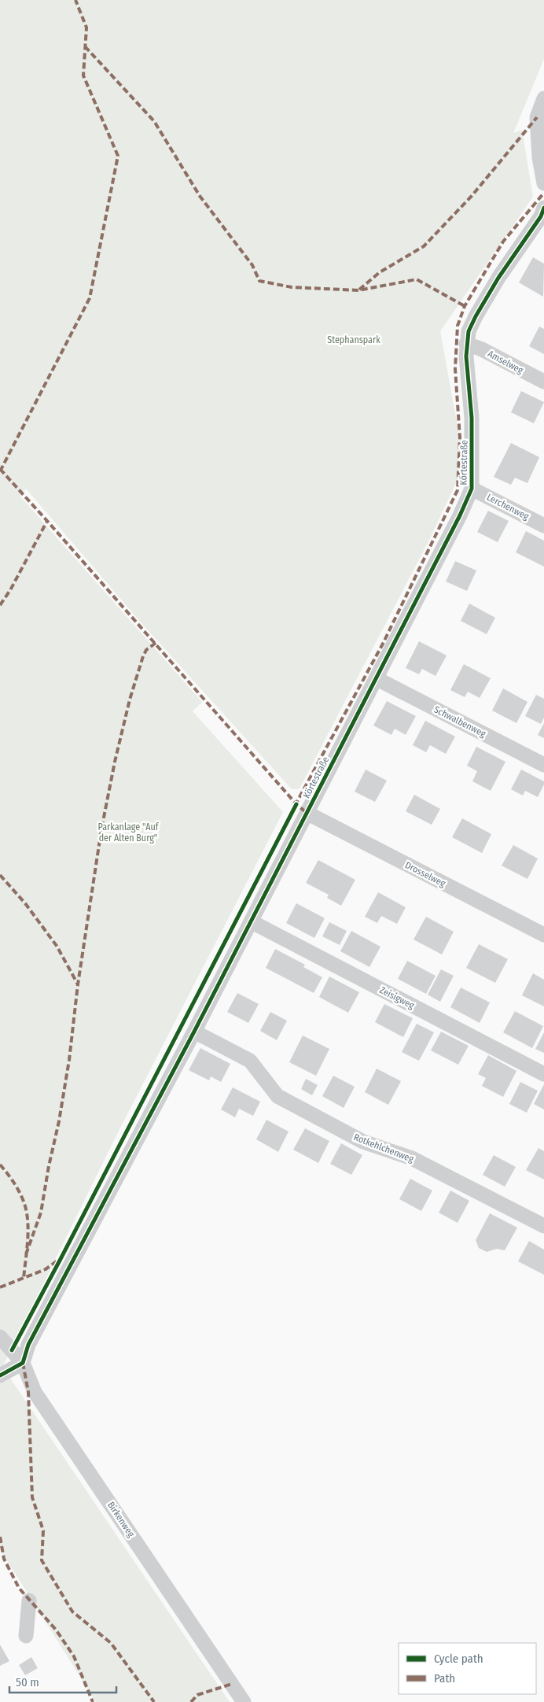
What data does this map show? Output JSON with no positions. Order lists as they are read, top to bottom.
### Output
{
  "streets": {
    "street": [
      "Amselweg",
      "Körtestraße",
      "Lerchenweg",
      "Schwalbenweg",
      "Drosselweg",
      "Zeisigweg",
      "Rotkehlchenweg",
      "Birkenweg"
    ]
  },
  "crossings": [
    ["Amselweg", "Körtestraße"],
    ["Körtestraße", "Lerchenweg"],
    ["Körtestraße", "Schwalbenweg"],
    ["Körtestraße", "Drosselweg"],
    ["Körtestraße", "Zeisigweg"],
    ["Körtestraße", "Rotkehlchenweg"],
    ["Körtestraße", "Birkenweg"]
  ],
  "parks": ["Stephanspark", "Parkanlage \"Auf der Alten Burg\""],
  "legend": ["Cycle path", "Path"],
  "scale_bar": "50 m"
}
